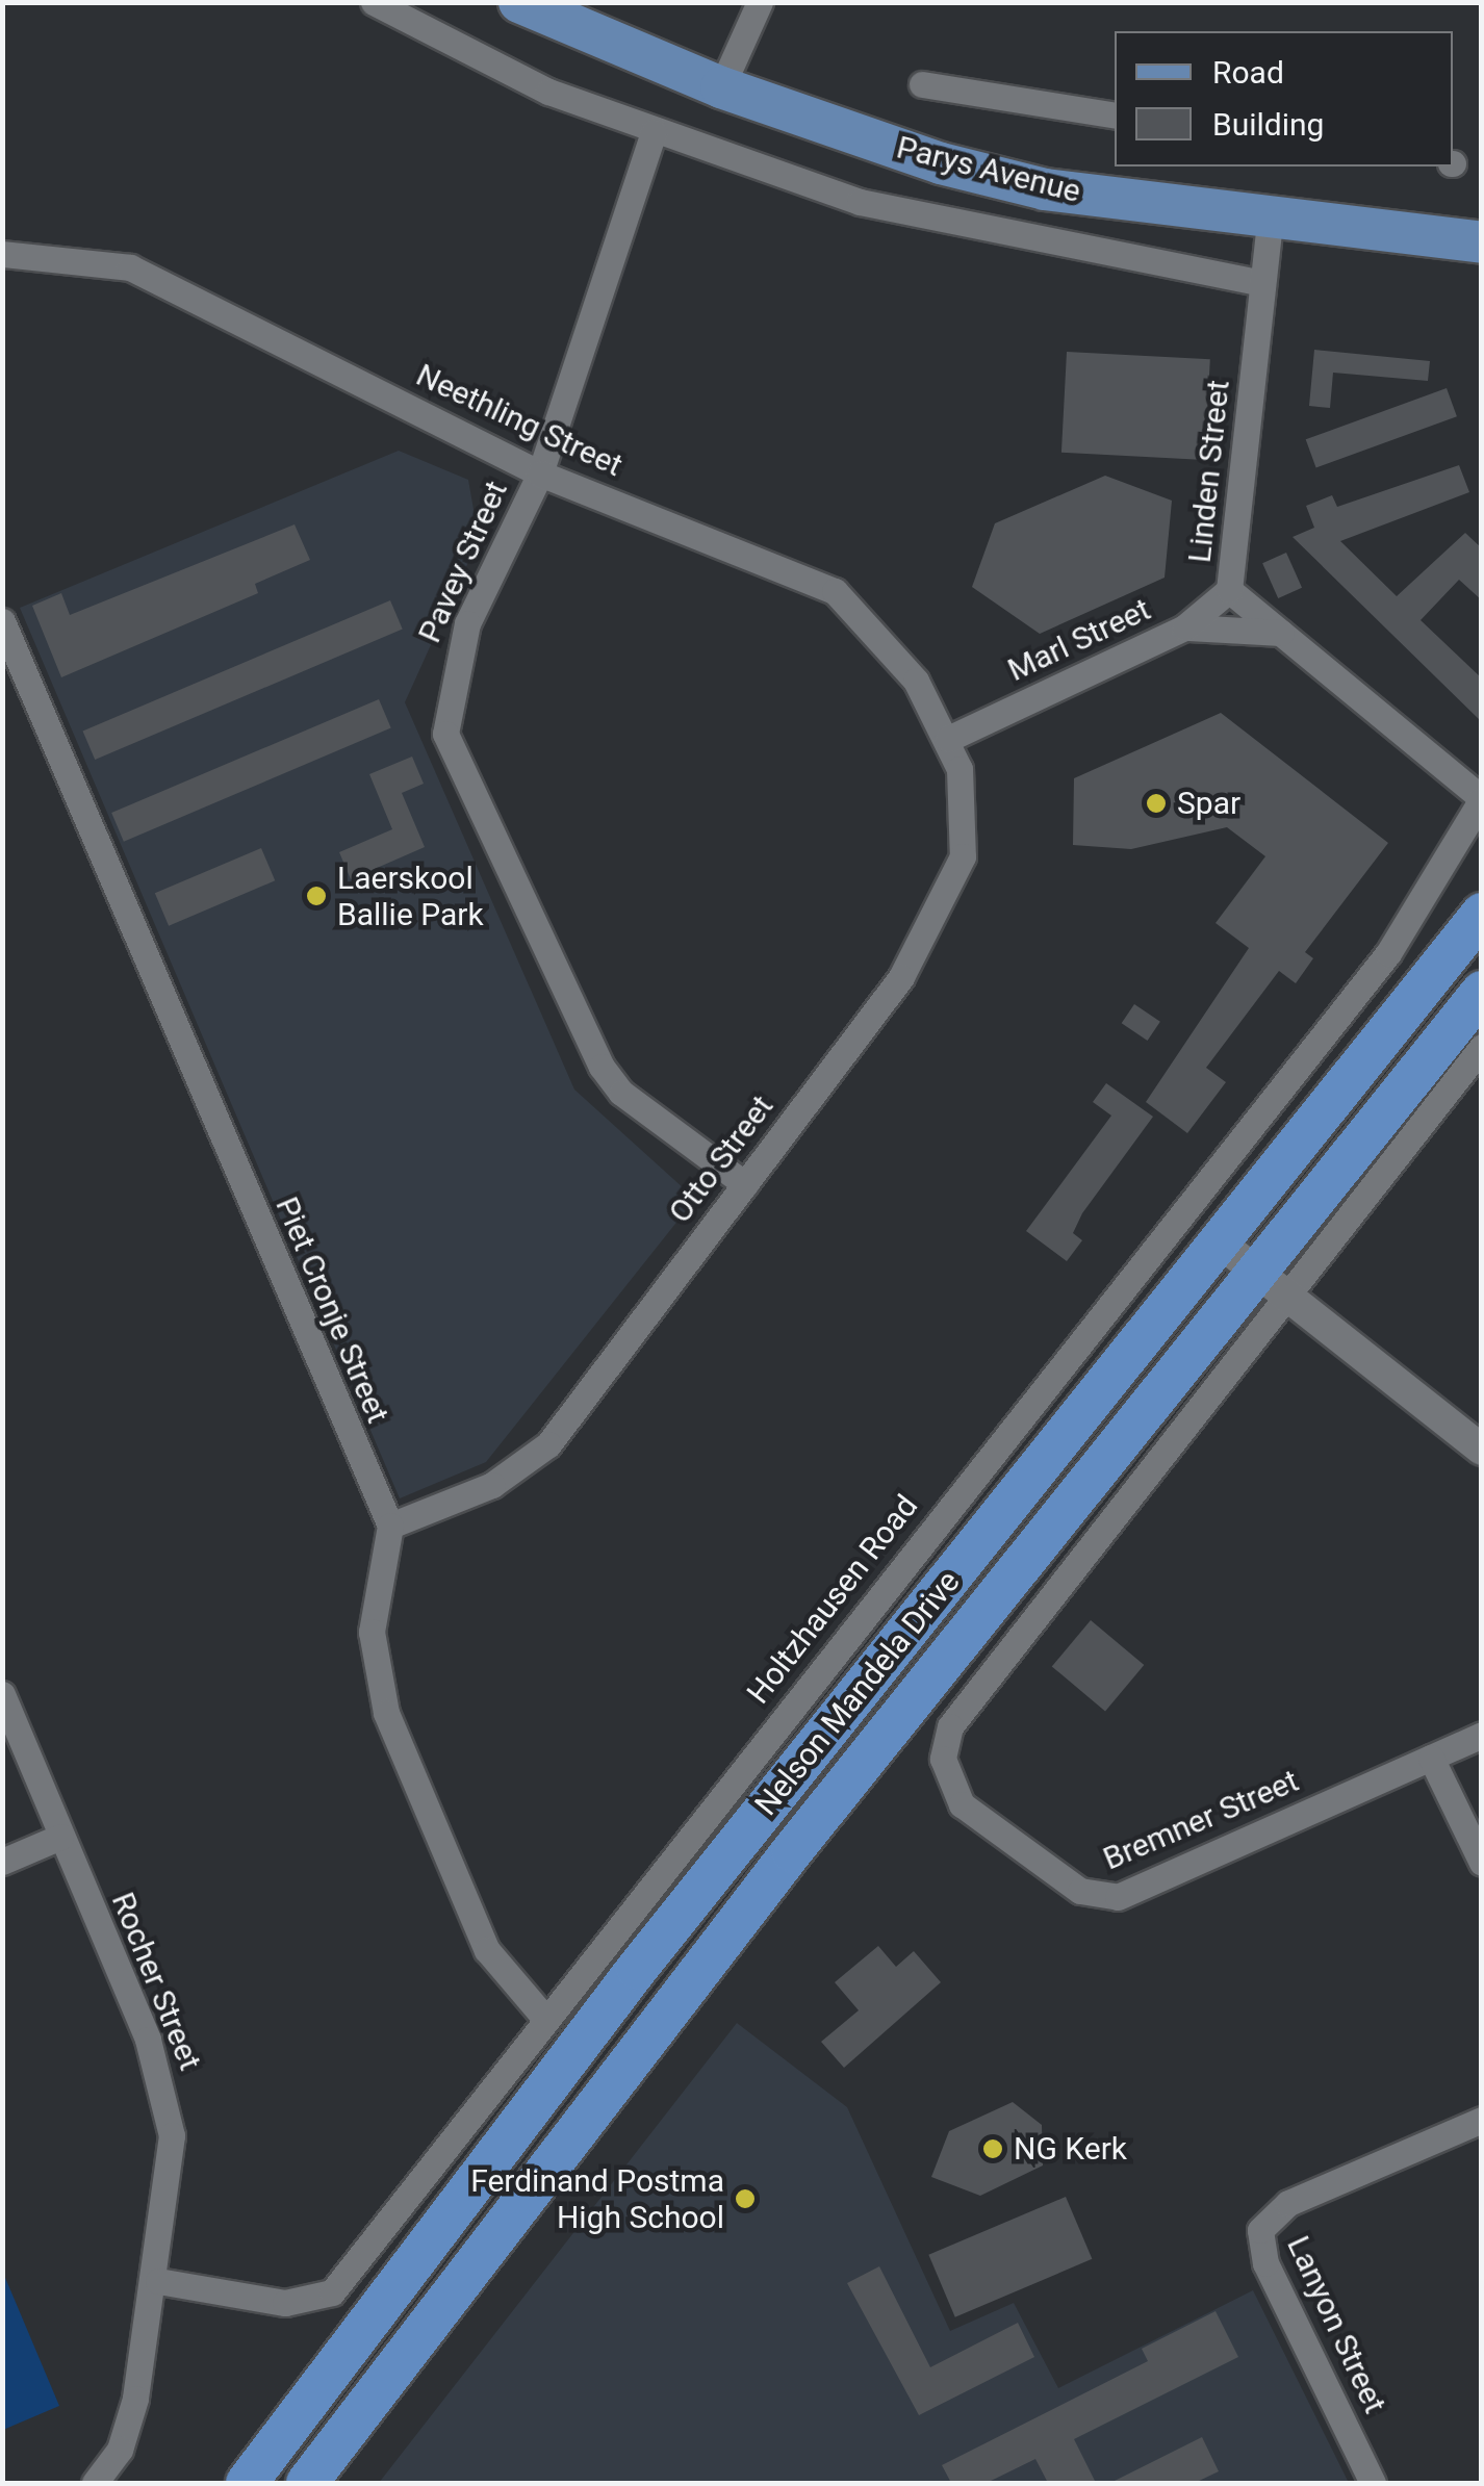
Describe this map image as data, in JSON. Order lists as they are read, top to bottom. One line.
{"streets":{"highway":["Nelson Mandela Drive"],"main road":["Parys Avenue"],"street":["Neethling Street","Linden Street","Pavey Street","Marl Street","Otto Street","Piet Cronje Street","Holtzhausen Road","Bremner Street","Rocher Street","Lanyon Street"]},"crossings":[["Parys Avenue","Linden Street"],["Parys Avenue","Pavey Street"],["Neethling Street","Pavey Street"],["Neethling Street","Marl Street"],["Neethling Street","Otto Street"],["Linden Street","Marl Street"],["Linden Street","Holtzhausen Road"],["Pavey Street","Otto Street"],["Marl Street","Otto Street"],["Otto Street","Piet Cronje Street"],["Holtzhausen Road","Rocher Street"]],"places":["Spar","Laerskool Ballie Park","NG Kerk","Ferdinand Postma High School"],"legend":["Road","Building"]}
